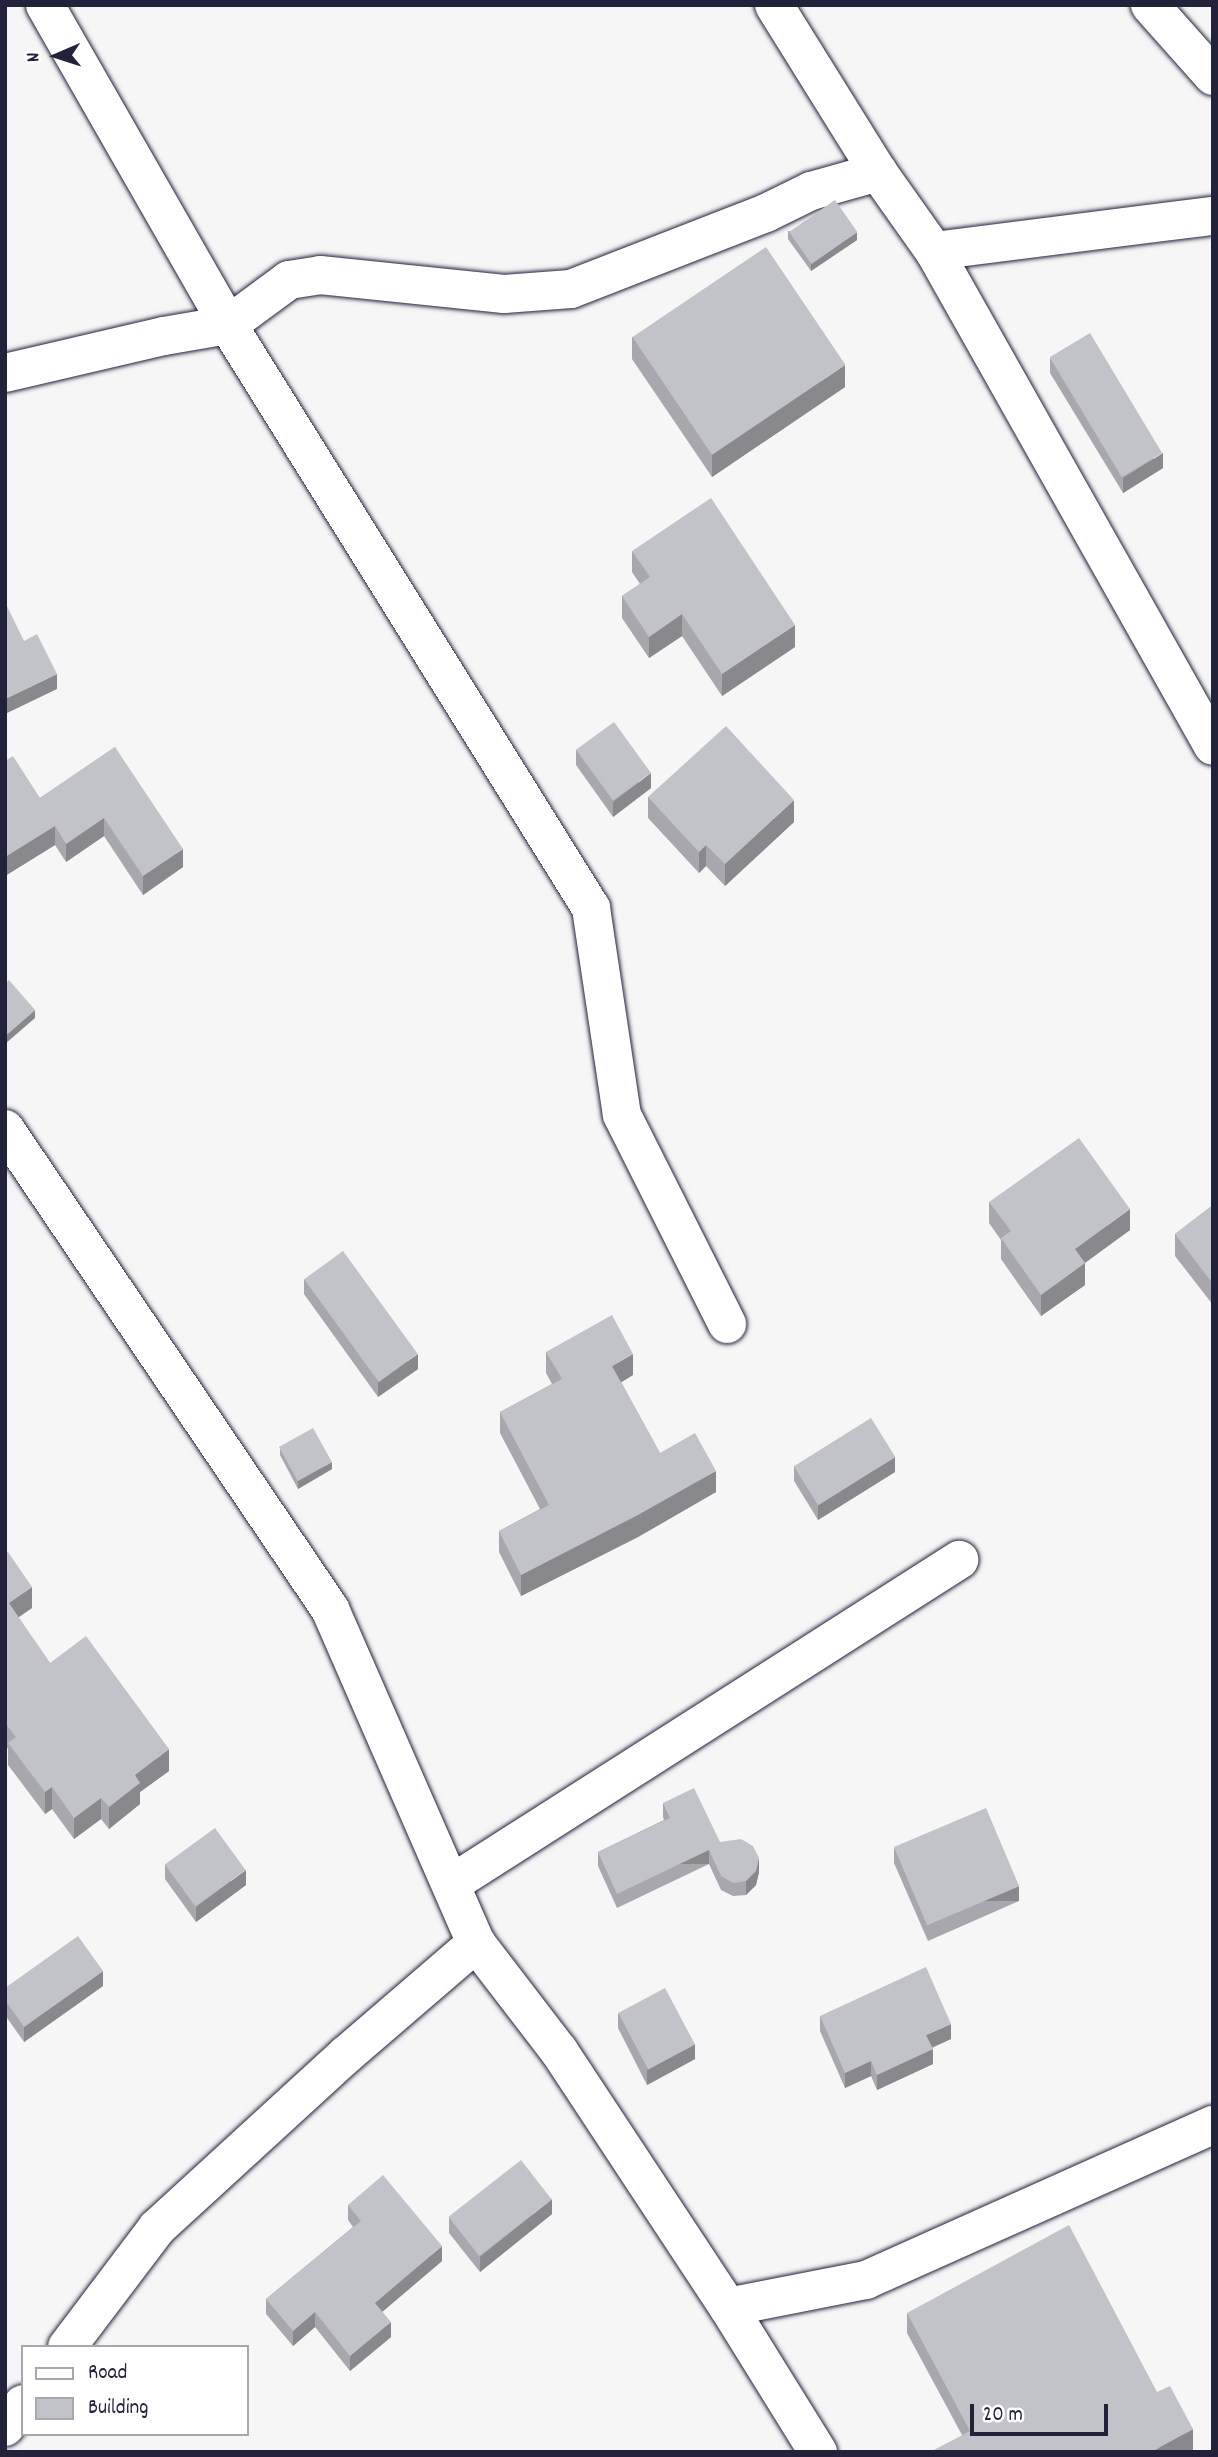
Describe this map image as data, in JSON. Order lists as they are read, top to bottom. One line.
{"legend":["Road","Building"],"scale_bar":"20 m","north":"left"}
